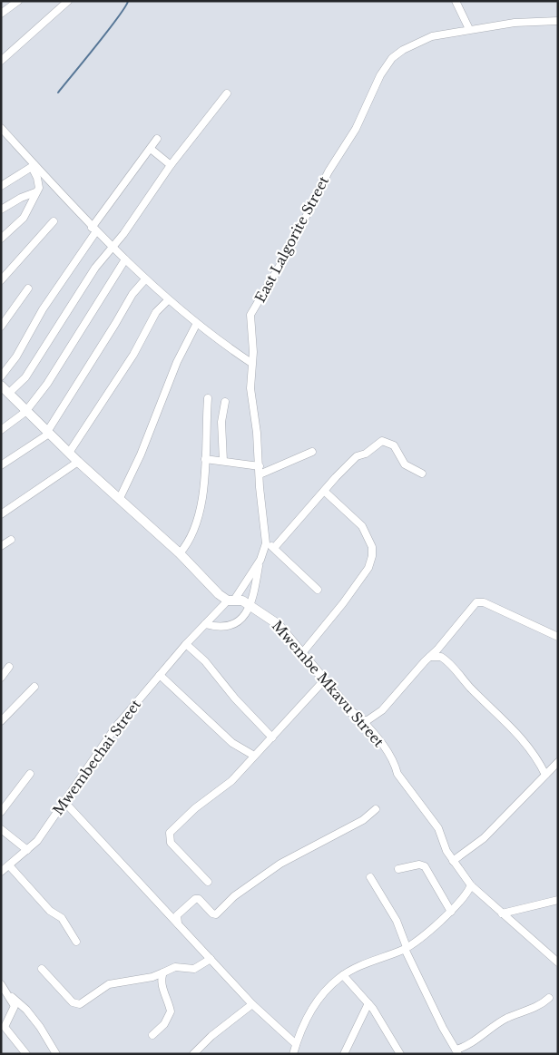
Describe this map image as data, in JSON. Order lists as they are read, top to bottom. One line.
{"streets":{"street":["East Lalgorite Street","Mwembe Mkavu Street","Mwembechai Street"]},"crossings":[["East Lalgorite Street","Mwembe Mkavu Street"],["East Lalgorite Street","Mwembechai Street"],["Mwembe Mkavu Street","Mwembechai Street"]]}
